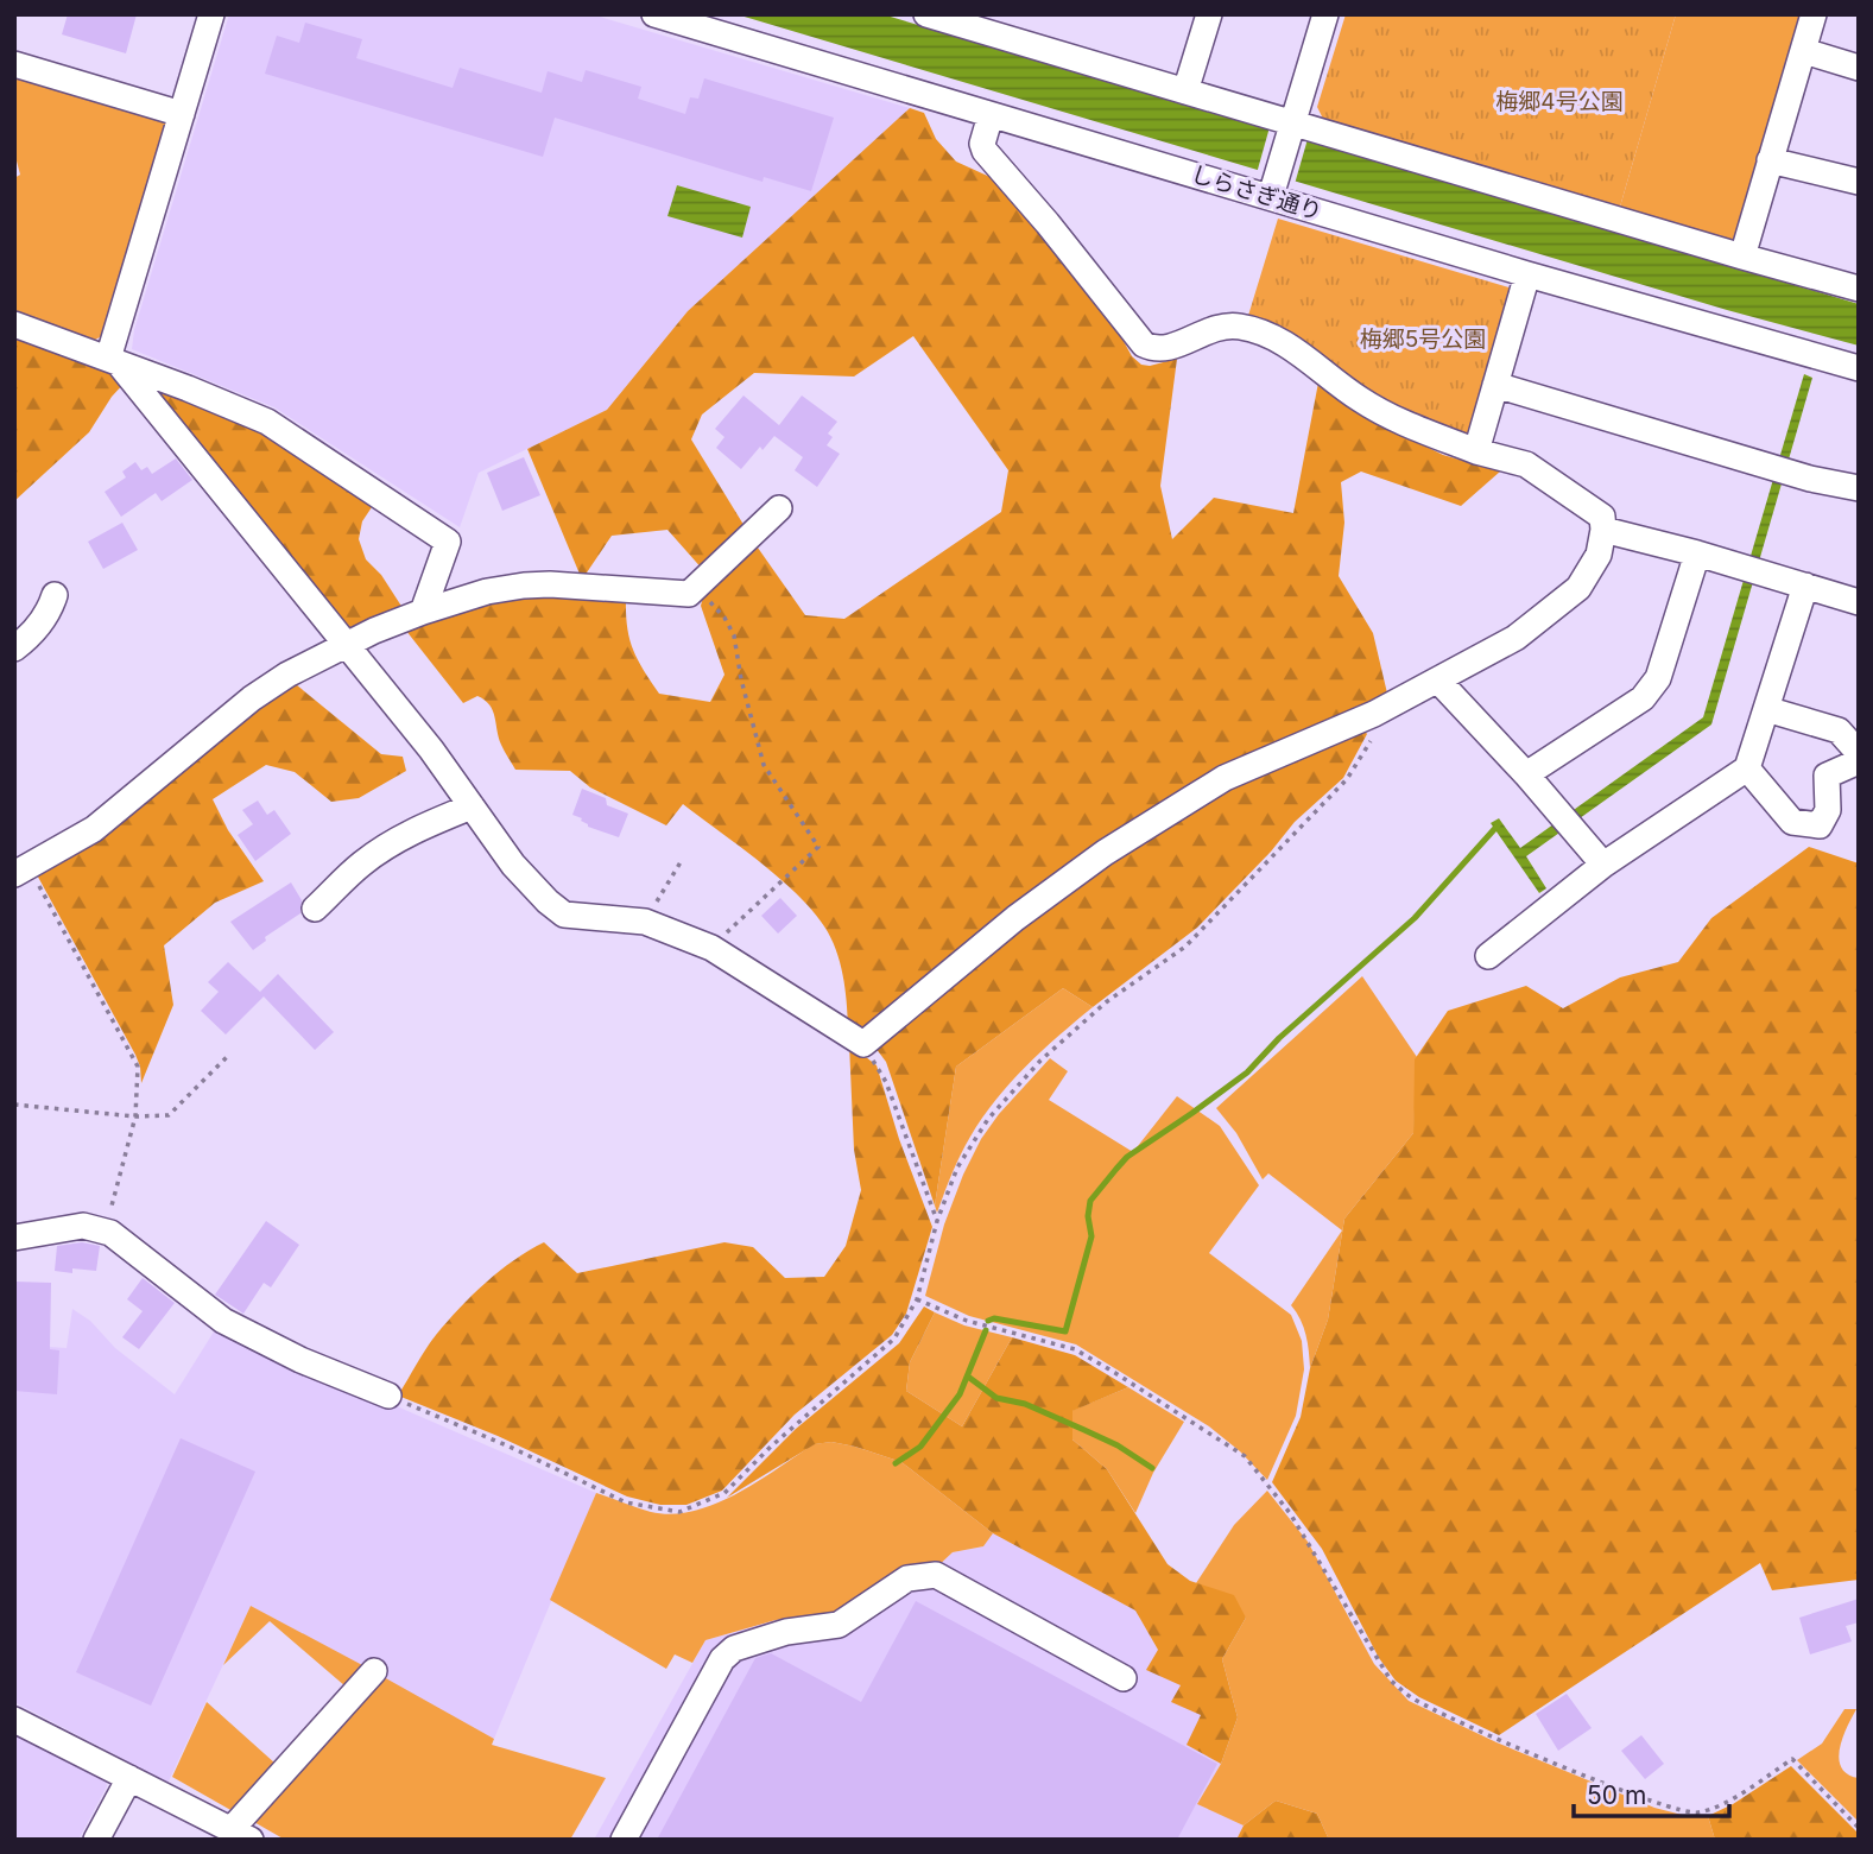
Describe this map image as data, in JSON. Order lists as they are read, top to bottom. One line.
{"streets":{"street":["しらさぎ通り"]},"parks":["梅郷4号公園","梅郷5号公園"],"scale_bar":"50 m"}
